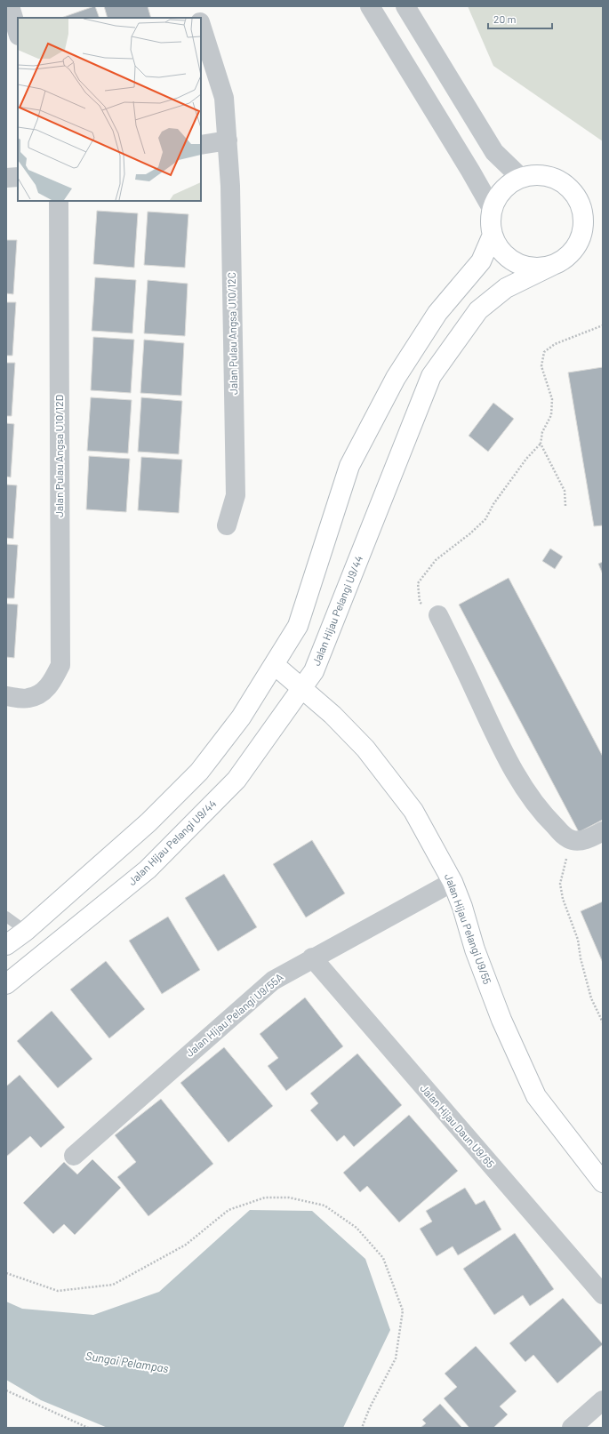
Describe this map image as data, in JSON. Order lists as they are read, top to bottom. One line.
{"streets":{"street":["Jalan Pulau Angsa U10/12C","Jalan Pulau Angsa U10/12D","Jalan Hijau Pelangi U9/44","Jalan Hijau Pelangi U9/55","Jalan Hijau Pelangi U9/55A","Jalan Hijau Daun U9/65"]},"crossings":[["Jalan Hijau Pelangi U9/44","Jalan Hijau Pelangi U9/55"],["Jalan Hijau Pelangi U9/55","Jalan Hijau Pelangi U9/55A"],["Jalan Hijau Pelangi U9/55A","Jalan Hijau Daun U9/65"]],"water":["Sungai Pelampas"],"scale_bar":"20 m"}
